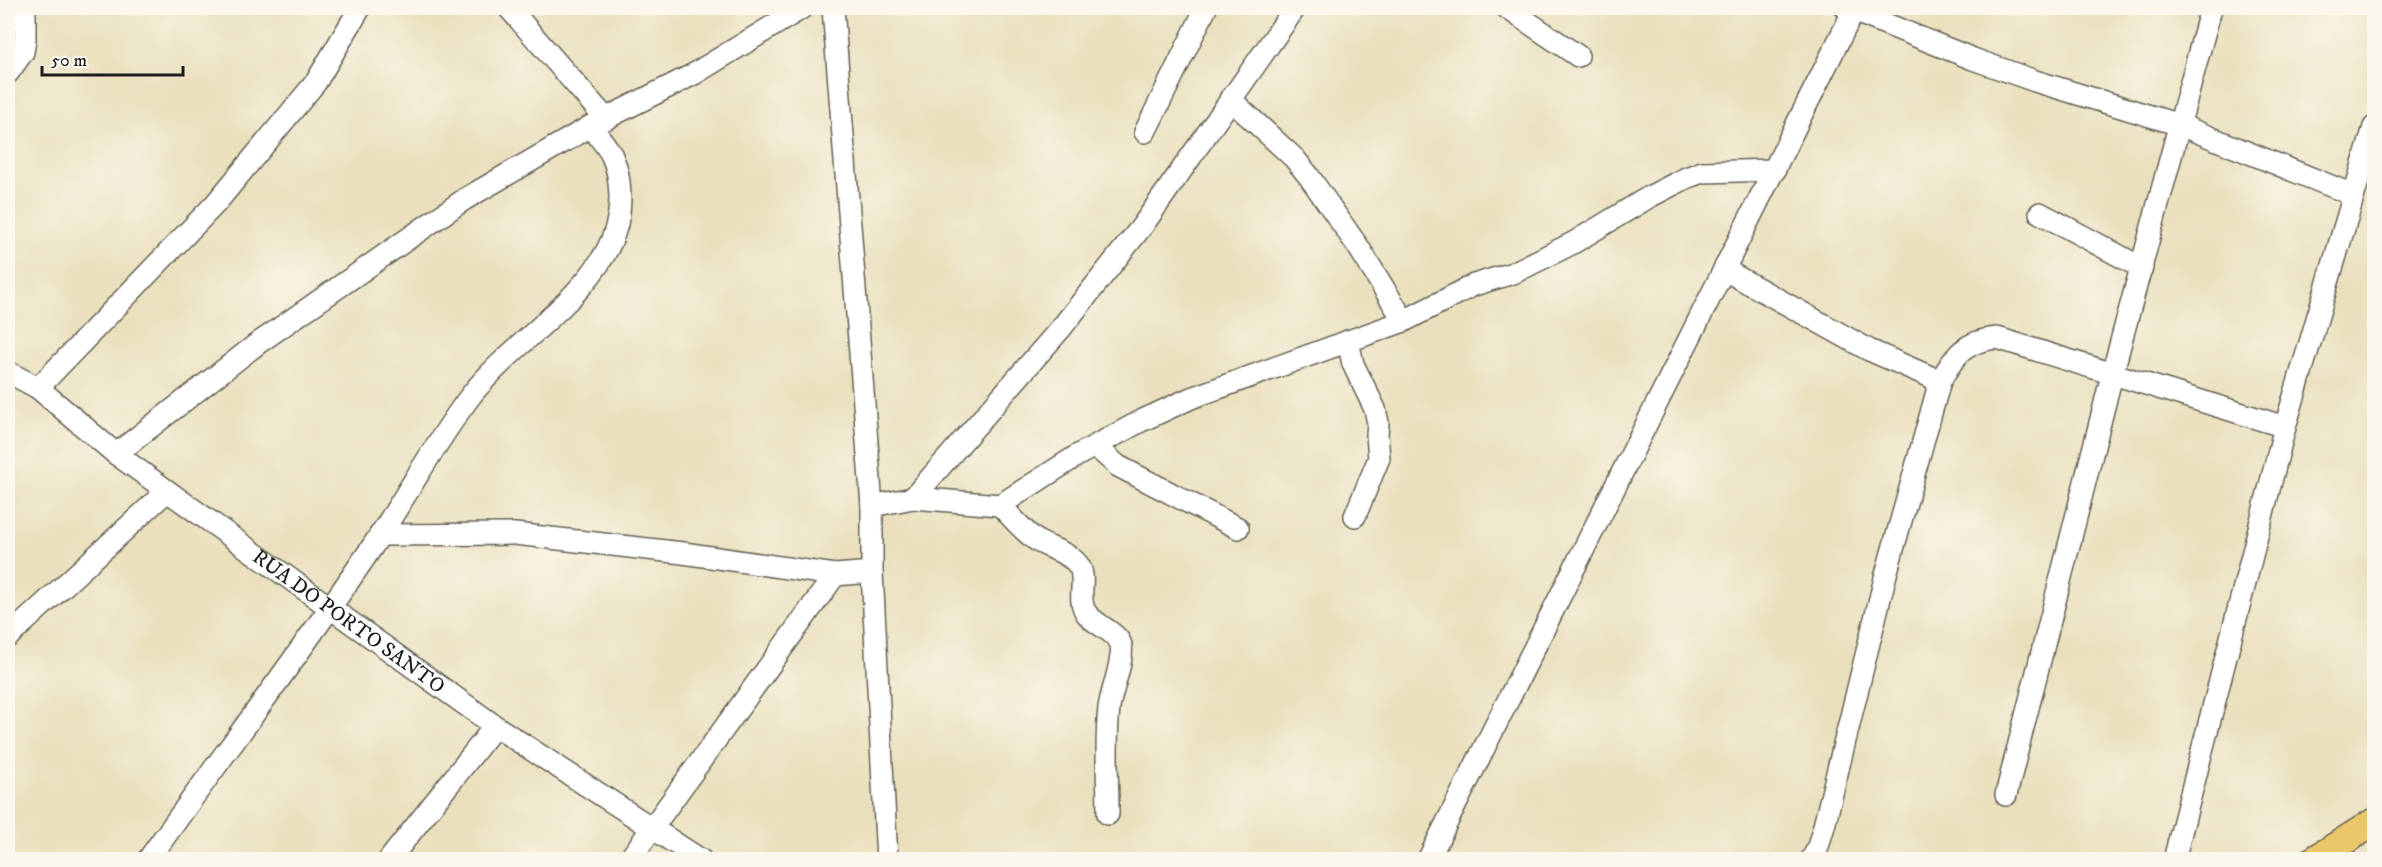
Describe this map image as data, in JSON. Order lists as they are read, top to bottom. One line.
{"streets":{"street":["RUA DO PORTO SANTO"]},"scale_bar":"50 m"}
